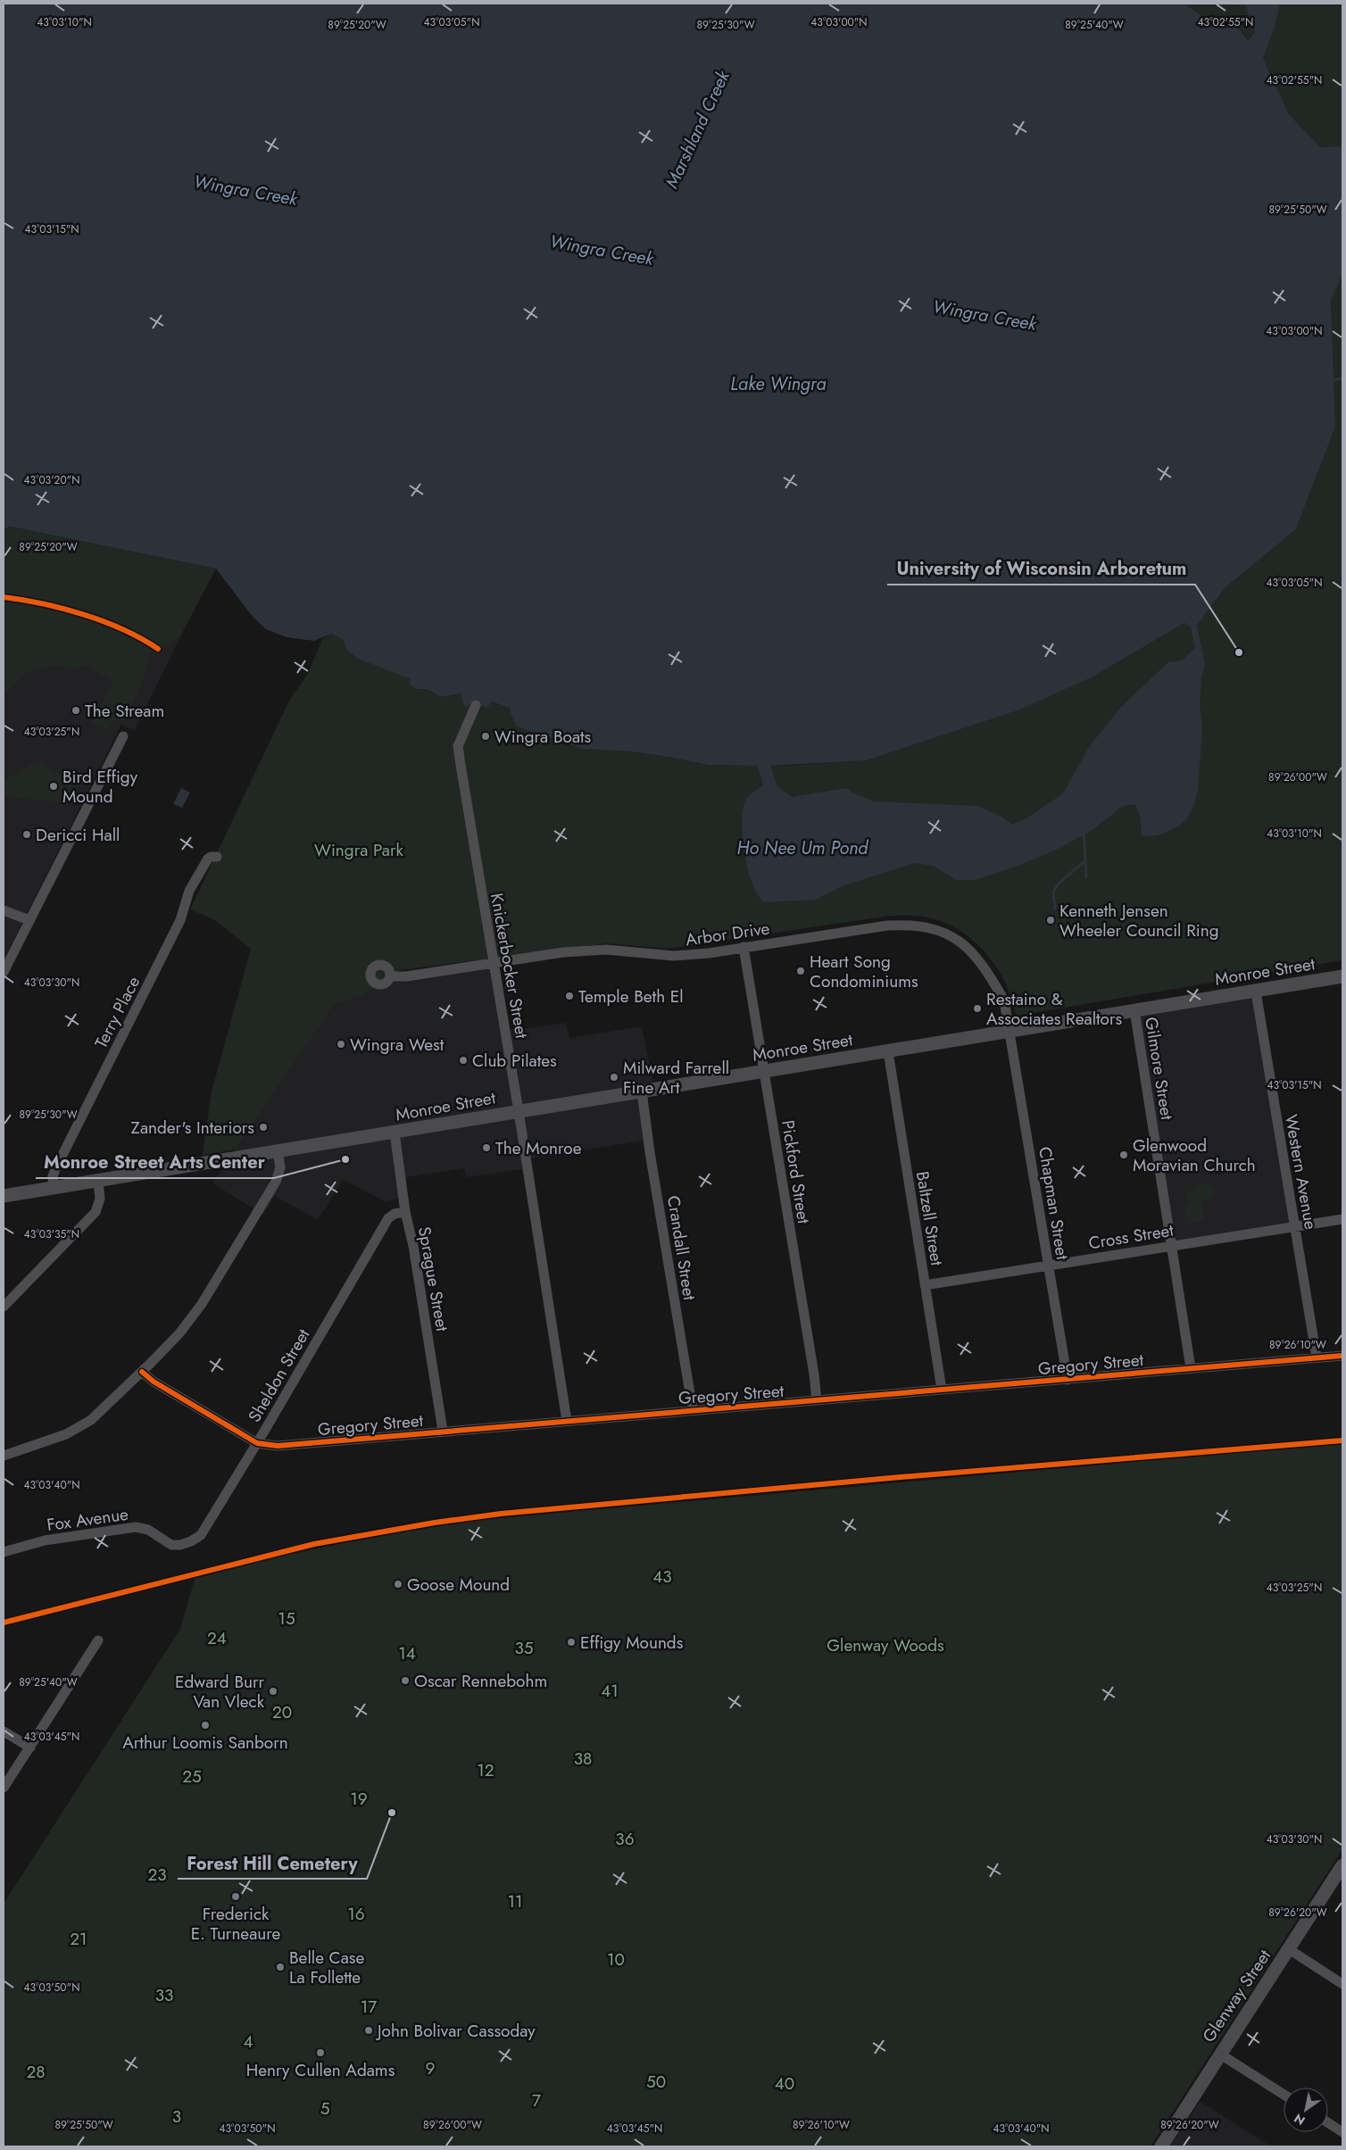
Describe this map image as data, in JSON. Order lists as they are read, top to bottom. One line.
{"streets":{"main road":["Monroe Street","Glenway Street"],"street":["Arbor Drive","Knickerbocker Street","Terry Place","Gilmore Street","Pickford Street","Western Avenue","Chapman Street","Baltzell Street","Cross Street","Crandall Street","Sprague Street","Gregory Street","Sheldon Street","Fox Avenue"]},"crossings":[["Arbor Drive","Knickerbocker Street"],["Arbor Drive","Monroe Street"],["Arbor Drive","Pickford Street"],["Arbor Drive","Chapman Street"],["Knickerbocker Street","Monroe Street"],["Knickerbocker Street","Gregory Street"],["Monroe Street","Terry Place"],["Monroe Street","Gilmore Street"],["Monroe Street","Pickford Street"],["Monroe Street","Western Avenue"],["Monroe Street","Chapman Street"],["Monroe Street","Baltzell Street"],["Monroe Street","Crandall Street"],["Monroe Street","Sprague Street"],["Gilmore Street","Cross Street"],["Gilmore Street","Gregory Street"],["Pickford Street","Gregory Street"],["Western Avenue","Cross Street"],["Western Avenue","Gregory Street"],["Chapman Street","Cross Street"],["Chapman Street","Gregory Street"],["Baltzell Street","Cross Street"],["Baltzell Street","Gregory Street"],["Crandall Street","Gregory Street"],["Sprague Street","Gregory Street"],["Sprague Street","Sheldon Street"],["Gregory Street","Sheldon Street"],["Sheldon Street","Fox Avenue"]],"water":["Marshland Creek","Wingra Creek","Lake Wingra","Ho Nee Um Pond"],"parks":["Wingra Park","43","15","24","Glenway Woods","35","14","41","20","38","12","25","19","36","23","11","16","21","10","33","17","4","9","28","50","40","7","5","3"],"places":["University of Wisconsin Arboretum","The Stream","Wingra Boats","Bird Effigy Mound","Dericci Hall","Kenneth Jensen Wheeler Council Ring","Heart Song Condominiums","Temple Beth El","Restaino & Associates Realtors","Wingra West","Club Pilates","Milward Farrell Fine Art","Zander's Interiors","The Monroe","Glenwood Moravian Church","Monroe Street Arts Center","Goose Mound","Effigy Mounds","Oscar Rennebohm","Edward Burr Van Vleck","Arthur Loomis Sanborn","Forest Hill Cemetery","Frederick E. Turneaure","Belle Case La Follette","John Bolivar Cassoday","Henry Cullen Adams"],"north":"bottom left","coordinates":["43°03'10\"N","43°03'05\"N","43°02'55\"N","43°03'00\"N","89°25'20\"W","89°25'30\"W","89°25'40\"W","89°25'50\"W","43°03'15\"N","43°03'20\"N","43°03'25\"N","89°26'00\"W","43°03'30\"N","43°03'35\"N","89°26'10\"W","43°03'40\"N","43°03'45\"N","89°26'20\"W","43°03'50\"N"]}
